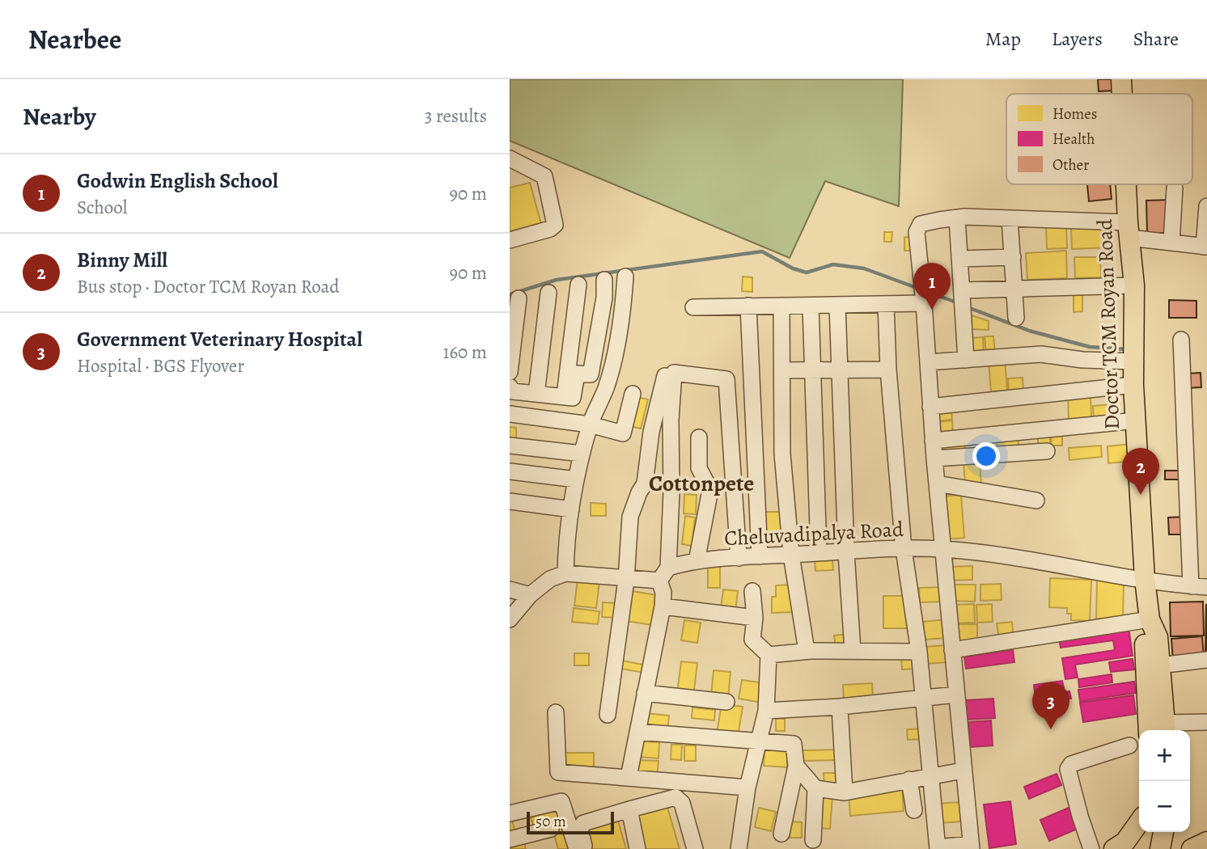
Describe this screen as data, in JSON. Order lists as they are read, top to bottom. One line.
{"streets":{"main road":["Doctor TCM Royan Road"],"street":["Cheluvadipalya Road"]},"crossings":[["Doctor TCM Royan Road","Cheluvadipalya Road"]],"districts":["Cottonpete"],"legend":["Homes","Health","Other"],"scale_bar":"50 m","page":{"header":"Nearbee","nav":["Map","Layers","Share"],"heading":["Nearby","3 results"],"list":[{"mark":"1","name":"Godwin English School","note":"School","value":"90 m"},{"mark":"2","name":"Binny Mill","note":"Bus stop · Doctor TCM Royan Road","value":"90 m"},{"mark":"3","name":"Government Veterinary Hospital","note":"Hospital · BGS Flyover","value":"160 m"}],"pins":["1","2","3"],"map_buttons":["+","−"],"scale":"50 m"}}
